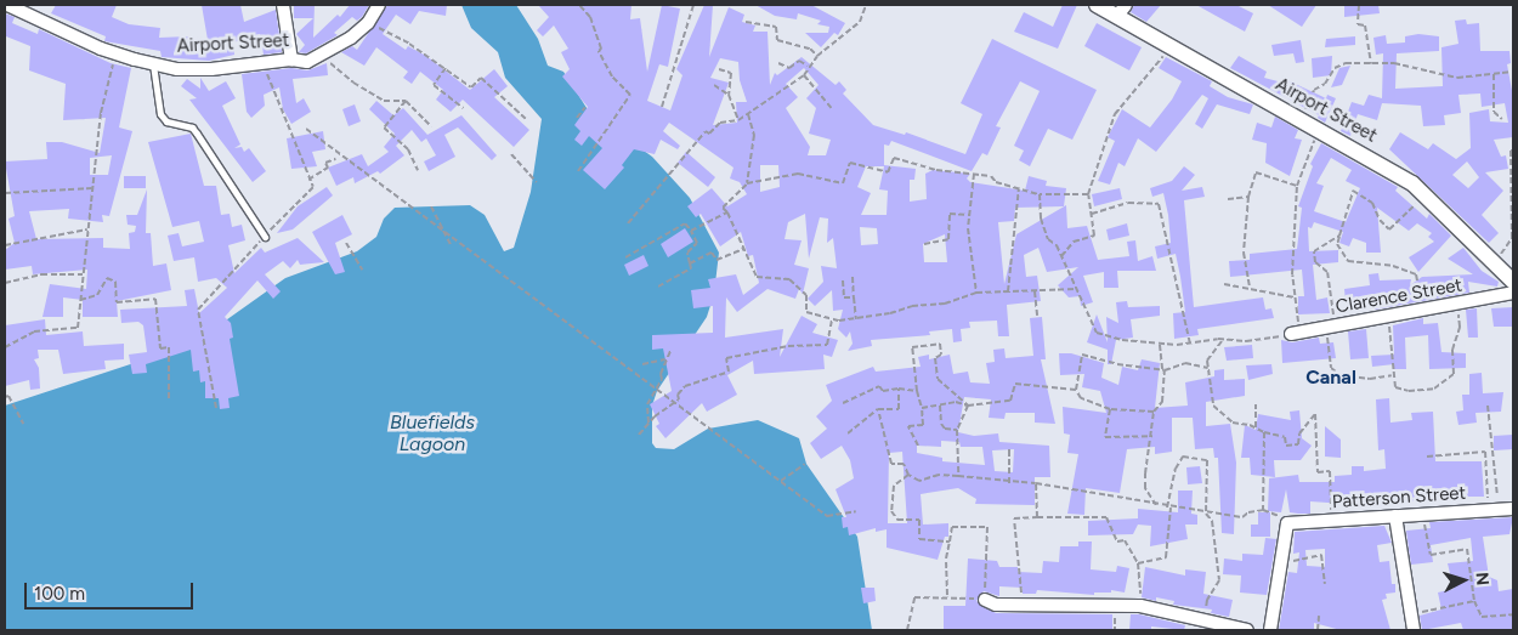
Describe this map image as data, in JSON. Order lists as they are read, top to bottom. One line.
{"streets":{"street":["Airport Street","Clarence Street","Patterson Street"]},"districts":["Canal"],"water":["Bluefields Lagoon"],"scale_bar":"100 m","north":"right"}
